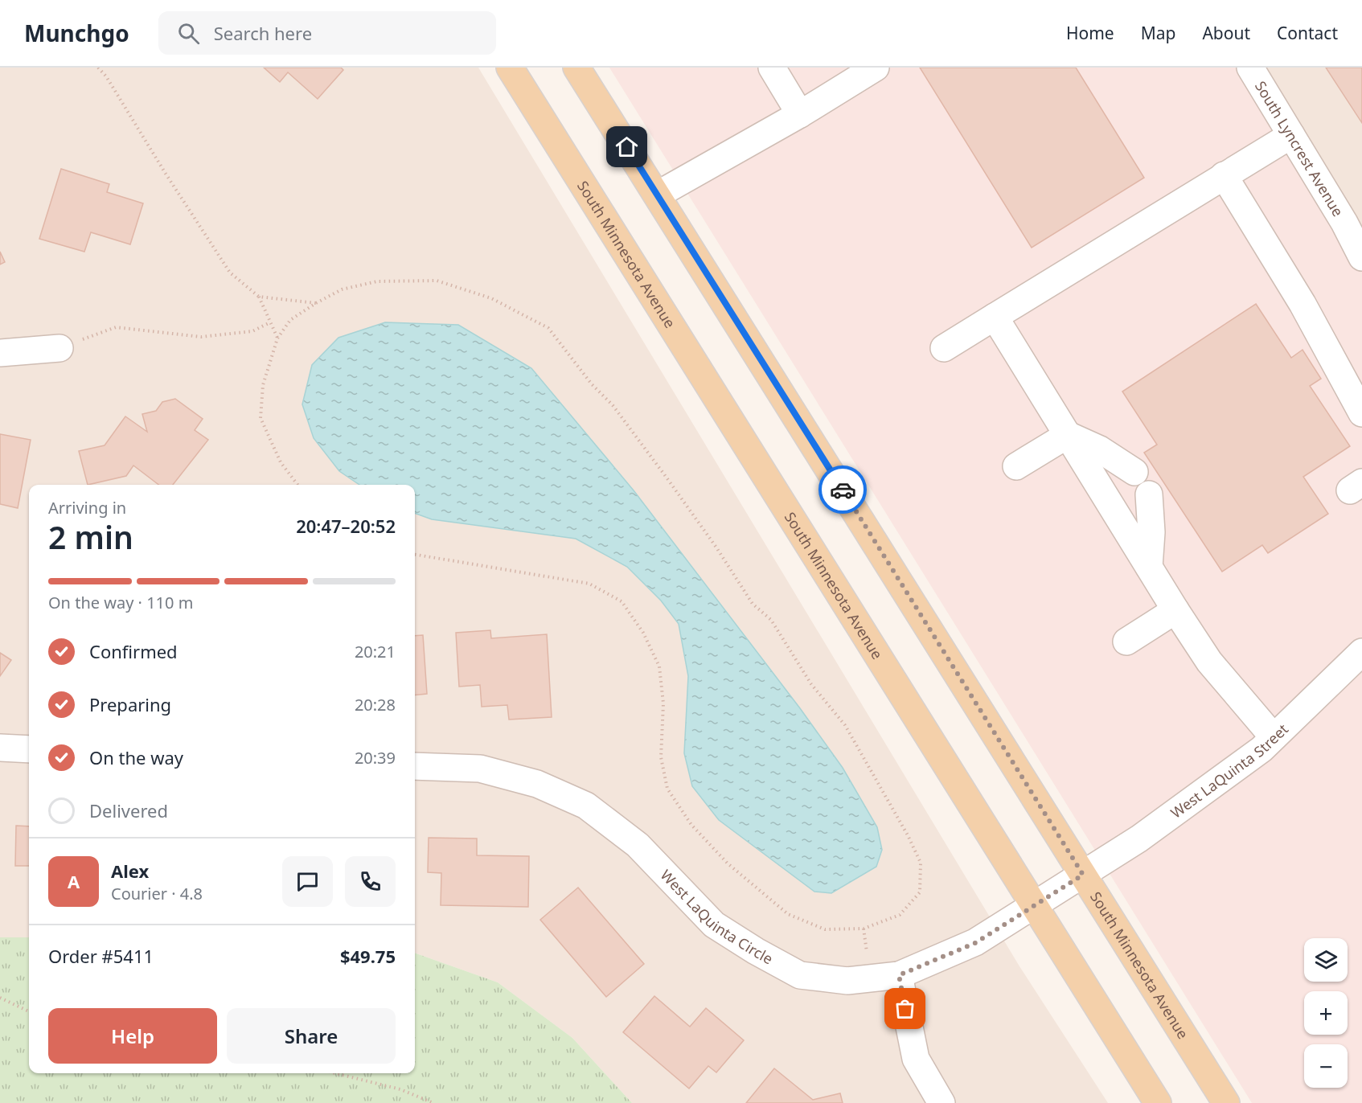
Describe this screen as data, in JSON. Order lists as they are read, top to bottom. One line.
{"streets":{"main road":["South Minnesota Avenue"],"street":["South Lyncrest Avenue","West LaQuinta Street","West LaQuinta Circle"]},"crossings":[["South Minnesota Avenue","West LaQuinta Street"],["South Minnesota Avenue","West LaQuinta Circle"],["West LaQuinta Street","West LaQuinta Circle"]],"page":{"header":"Munchgo","search":"Search here","nav":["Home","Map","About","Contact"],"heading":["2 min","Arriving in","20:47–20:52"],"panel":["Alex","Courier · 4.8","Order #5411","$49.75"],"bar":"On the way · 110 m","list":[["Confirmed","20:21"],["Preparing","20:28"],["On the way","20:39"],"Delivered"],"round":"A","map_buttons":["+","−"],"buttons":["Help","Share"]}}
